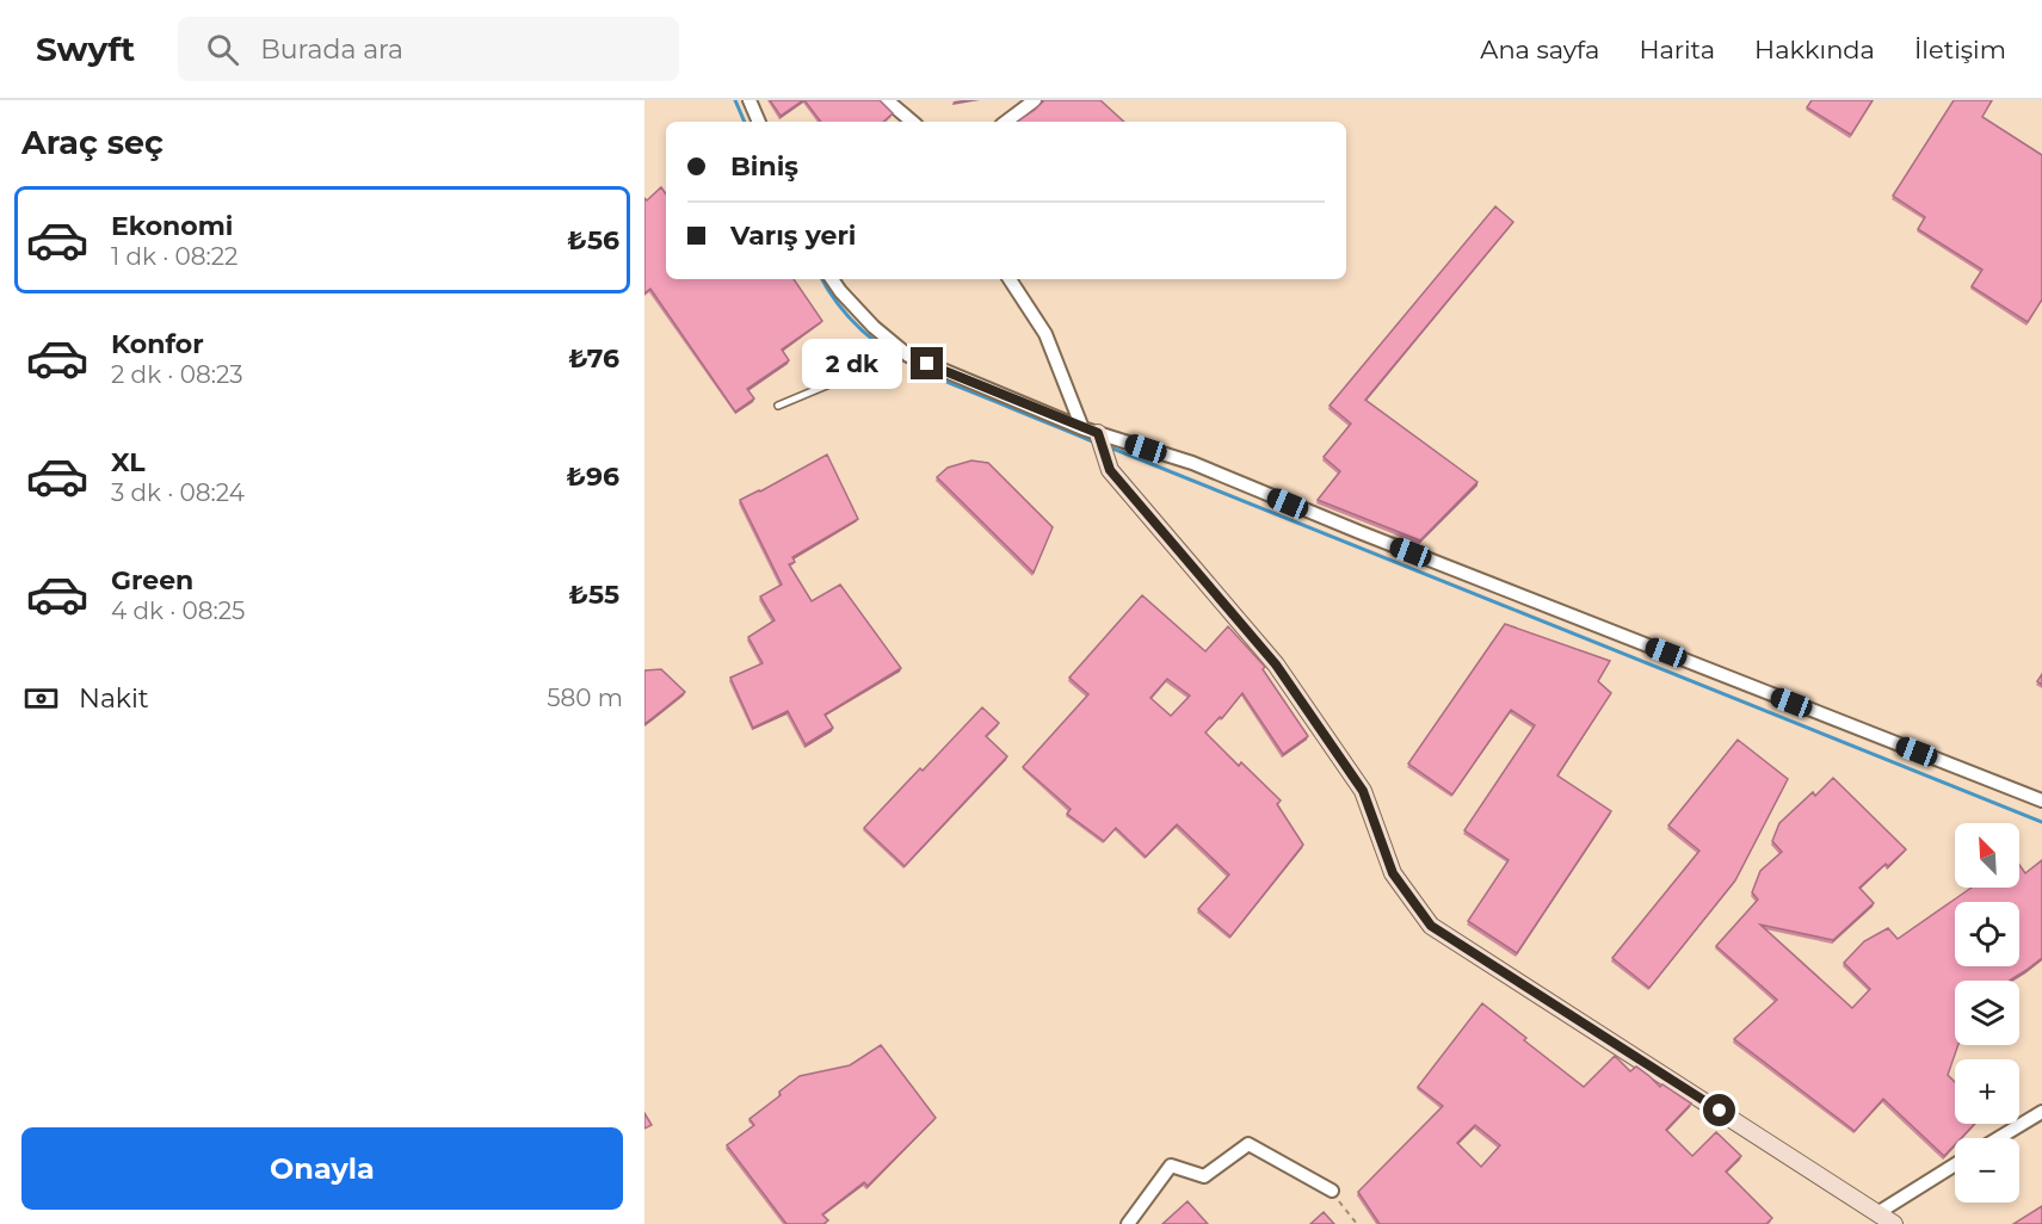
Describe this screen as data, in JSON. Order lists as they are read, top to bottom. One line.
{"north":"top left","page":{"header":"Swyft","search":"Burada ara","nav":["Ana sayfa","Harita","Hakkında","İletişim"],"heading":"Araç seç","banner":["Biniş","Varış yeri"],"list":[{"name":"Ekonomi","note":"1 dk · 08:22","value":"₺56"},{"name":"Konfor","note":"2 dk · 08:23","value":"₺76"},{"name":"XL","note":"3 dk · 08:24","value":"₺96"},{"name":"Green","note":"4 dk · 08:25","value":"₺55"}],"bubble":"2 dk","pay":["Nakit","580 m"],"map_buttons":["+","−"],"buttons":"Onayla"}}
